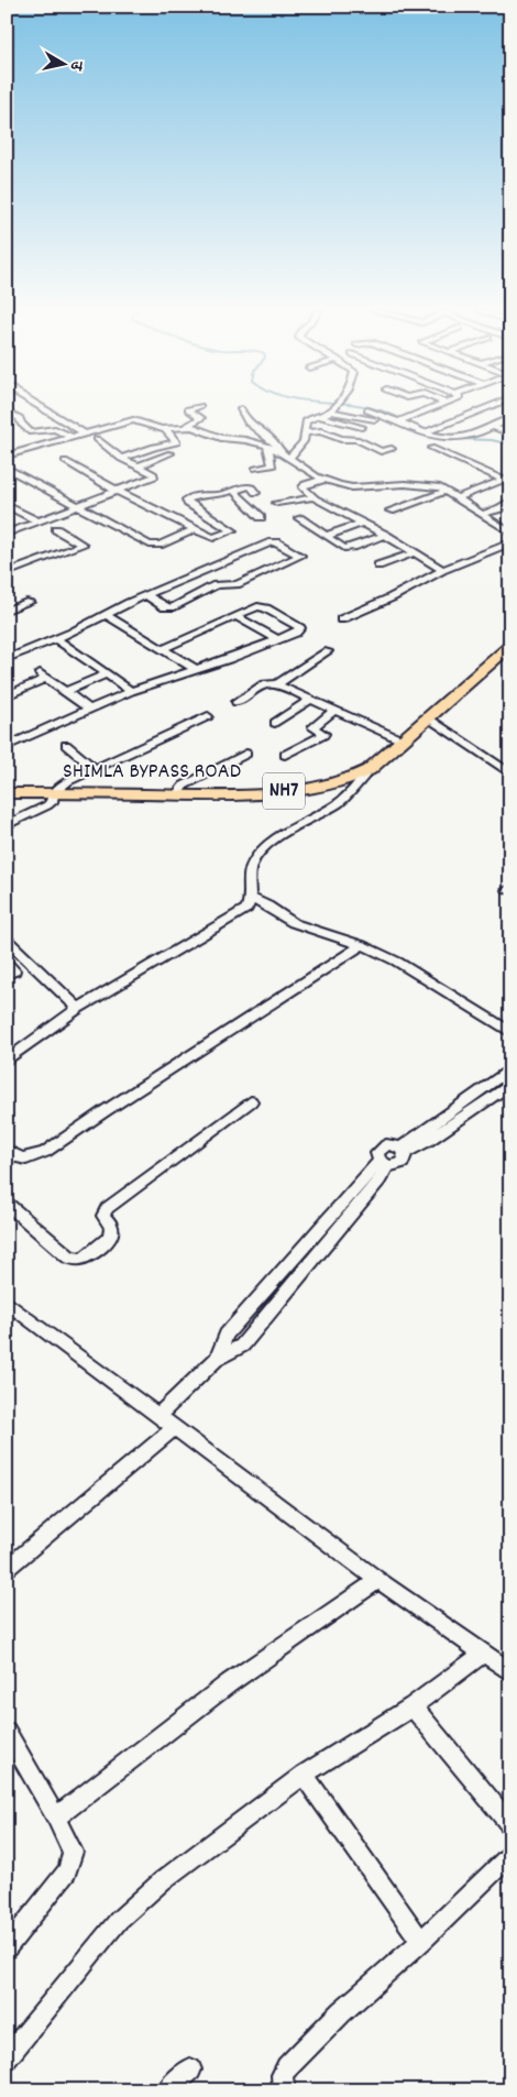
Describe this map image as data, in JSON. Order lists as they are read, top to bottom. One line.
{"streets":{"highway":["SHIMLA BYPASS ROAD","NH7"]},"north":"right"}
